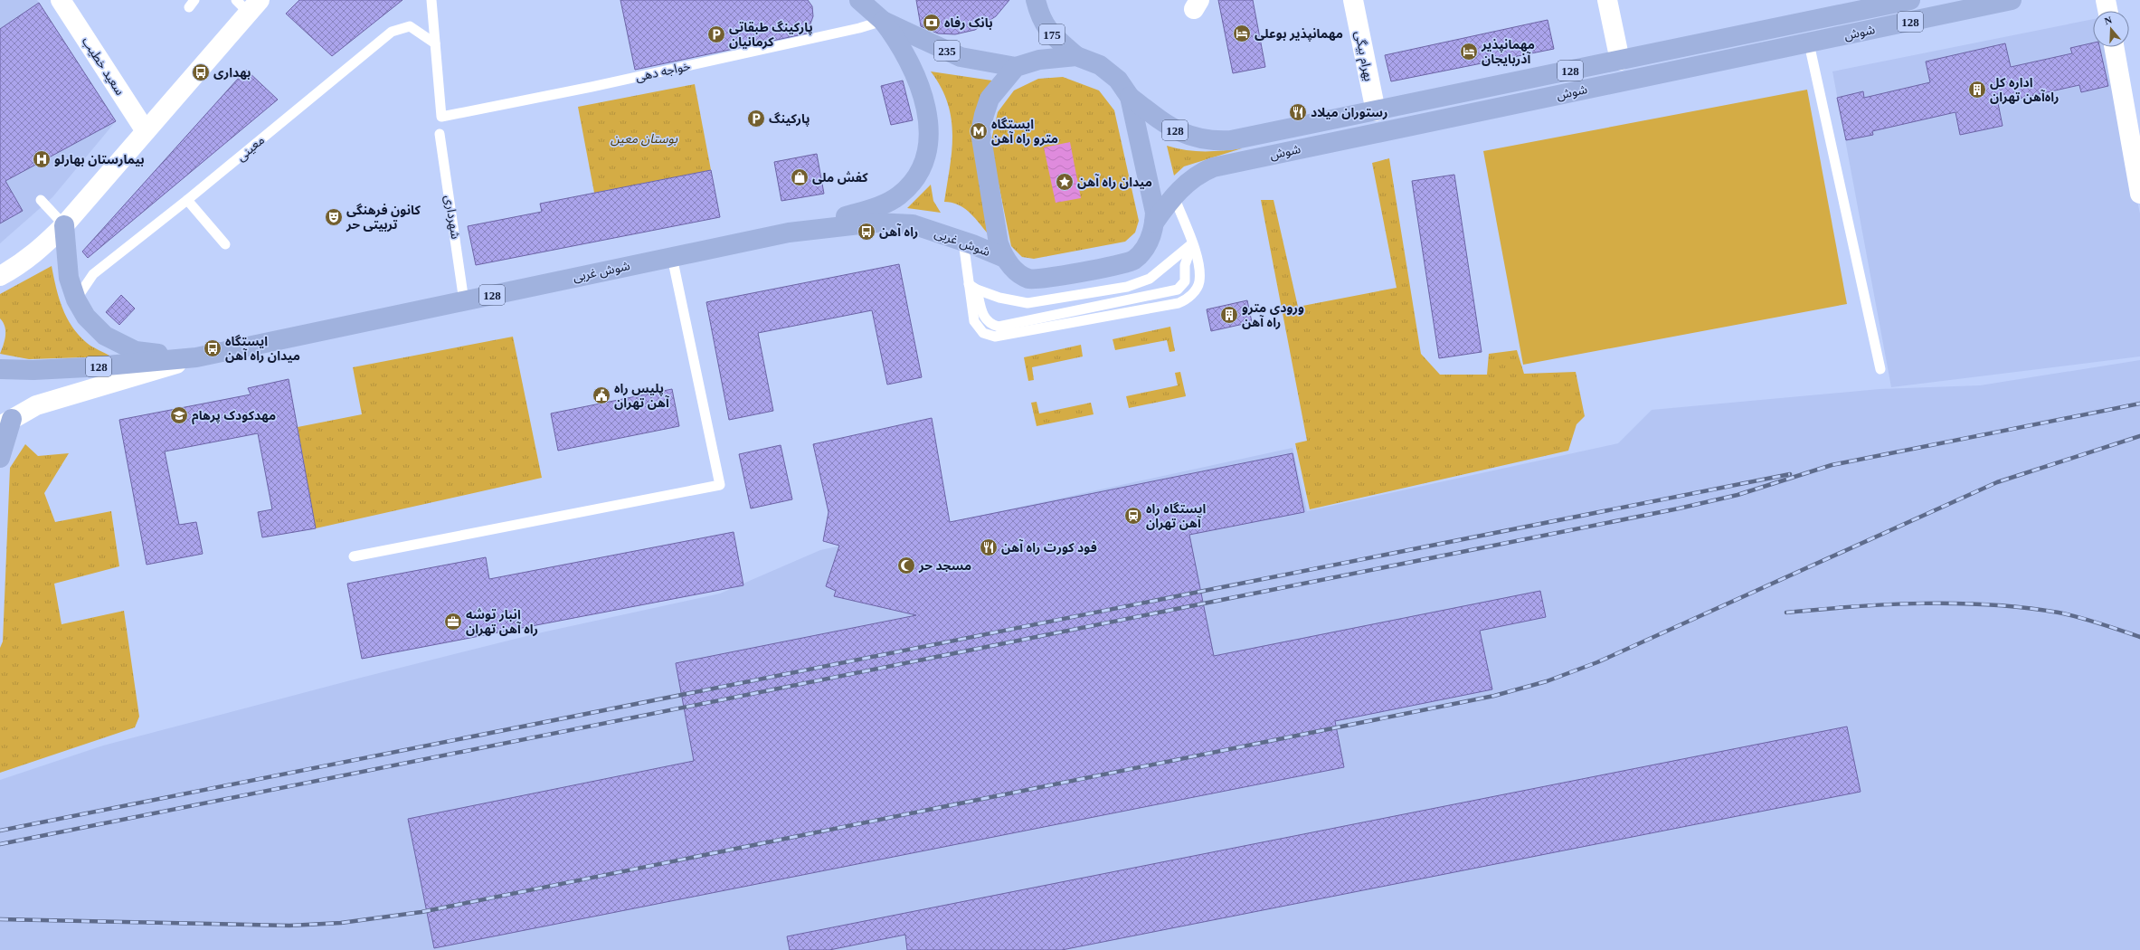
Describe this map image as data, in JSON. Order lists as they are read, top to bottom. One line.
{"streets":{"main road":["128","شوش","175","235","شوش غربی"],"street":["بهرام بیگی","سعید خطیب"],"lane":["خواجه دهی","معینی","شهرداری"]},"crossings":[["128","شوش غربی"],["شوش","بهرام بیگی"],["235","خواجه دهی"],["خواجه دهی","معینی"],["شهرداری","شوش غربی"]],"parks":["بوستان معین"],"places":{"bank":["بانک رفاه"],"hotel":["مهمانپذیر بوعلی","مهمانپذیر آذربایجان"],"parking":["پارکینگ طبقاتی کرمانیان","پارکینگ"],"bus stop":["بهداری","راه آهن","ایستگاه میدان راه آهن"],"building":["اداره کل راه‌آهن تهران","ورودی مترو راه آهن"],"restaurant":["رستوران میلاد","فود کورت راه آهن"],"metro station":["ایستگاه مترو راه آهن"],"hospital":["بیمارستان بهارلو"],"shop":["کفش ملی"],"place":["میدان راه آهن"],"theatre":["کانون فرهنگی تربیتی حر"],"public building":["پلیس راه آهن تهران"],"school or university":["مهدکودک پرهام"],"station":["ایستگاه راه آهن تهران"],"mosque":["مسجد حر"],"office":["انبار توشه راه آهن تهران"]},"north":"top"}
